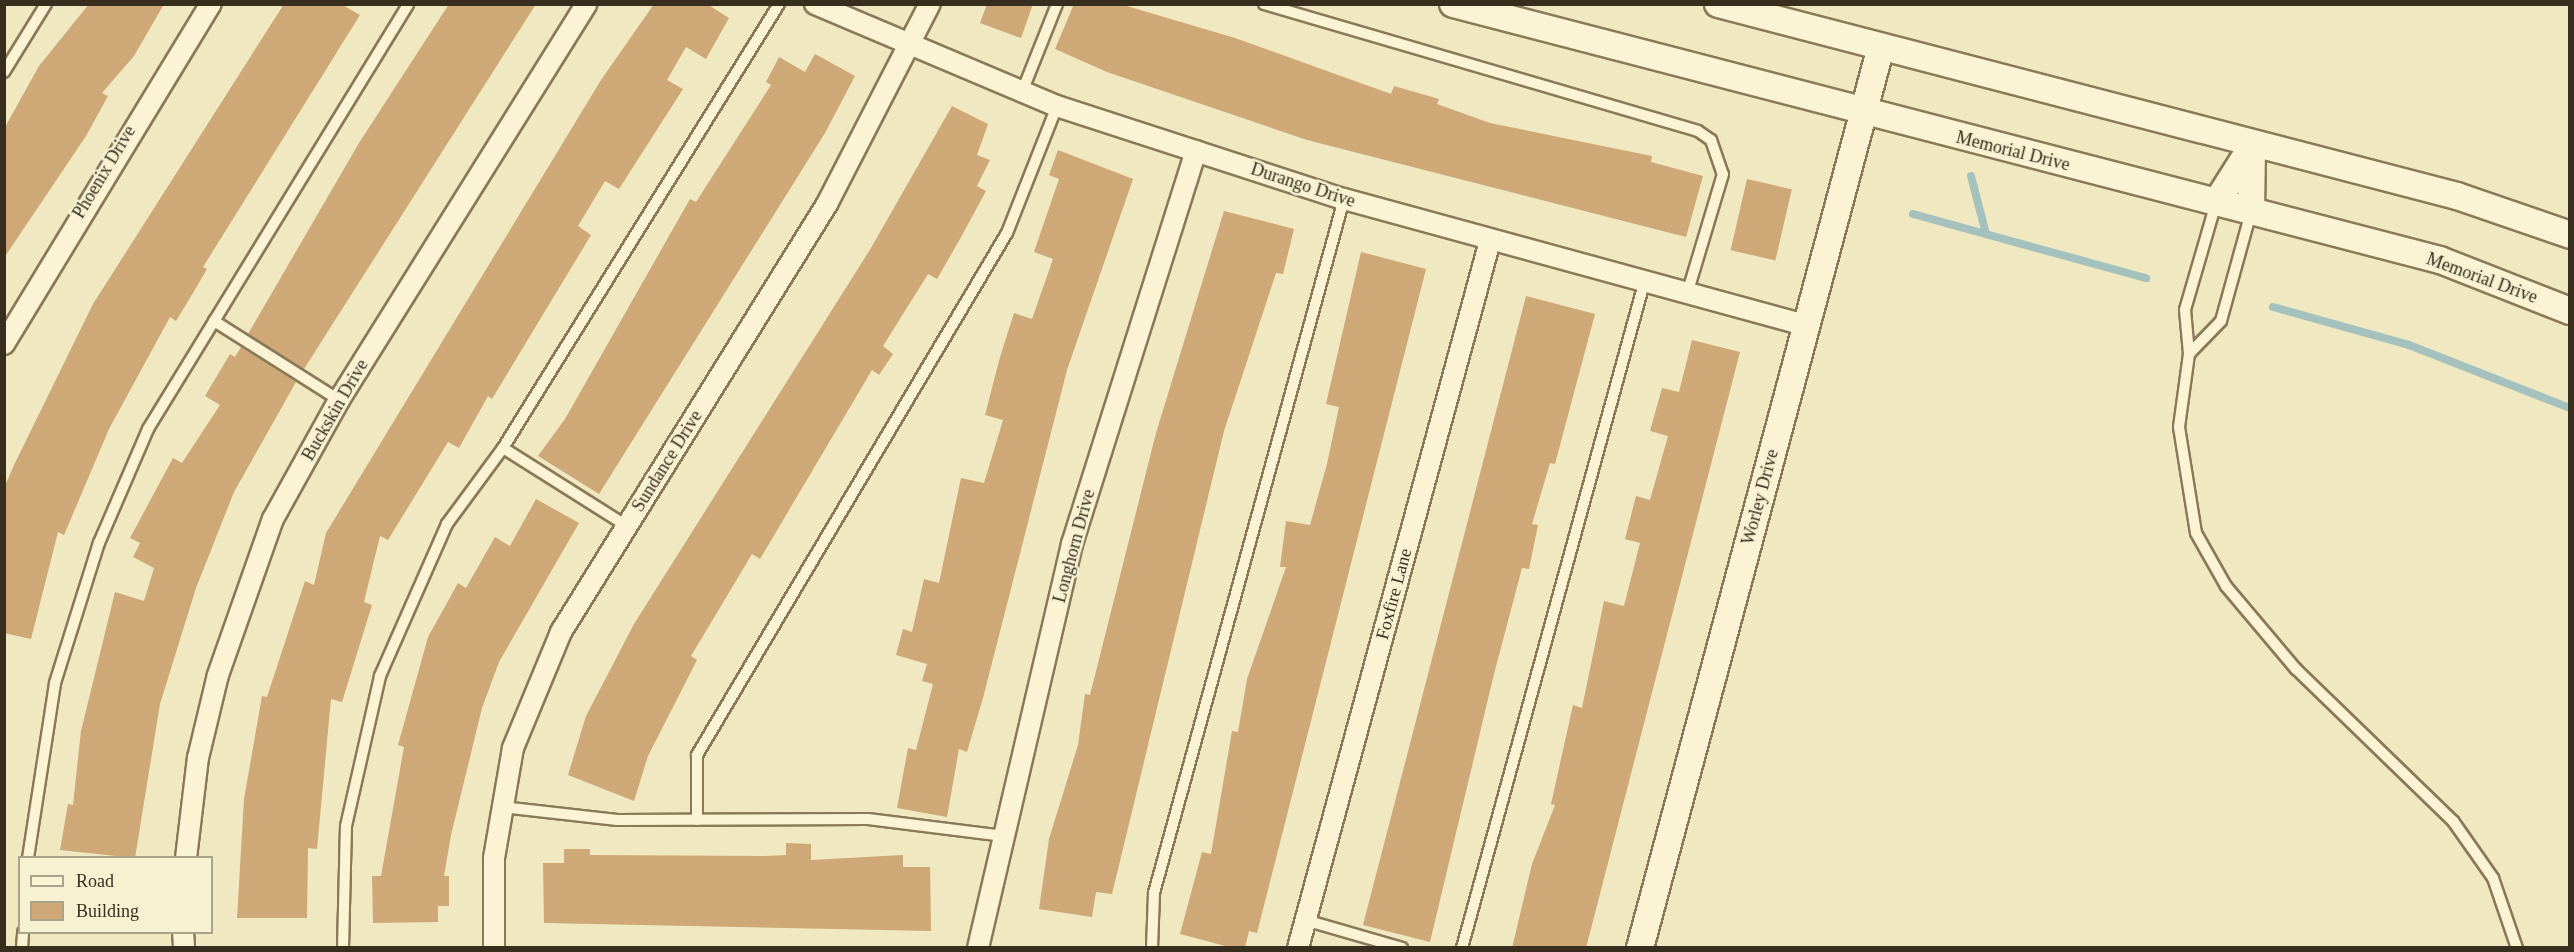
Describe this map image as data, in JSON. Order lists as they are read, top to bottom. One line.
{"streets":{"street":["Memorial Drive","Phoenix Drive","Durango Drive","Buckskin Drive","Sundance Drive","Worley Drive","Longhorn Drive","Foxfire Lane"]},"crossings":[["Memorial Drive","Worley Drive"],["Durango Drive","Sundance Drive"],["Durango Drive","Worley Drive"],["Durango Drive","Longhorn Drive"],["Durango Drive","Foxfire Lane"]],"legend":["Road","Building"]}
